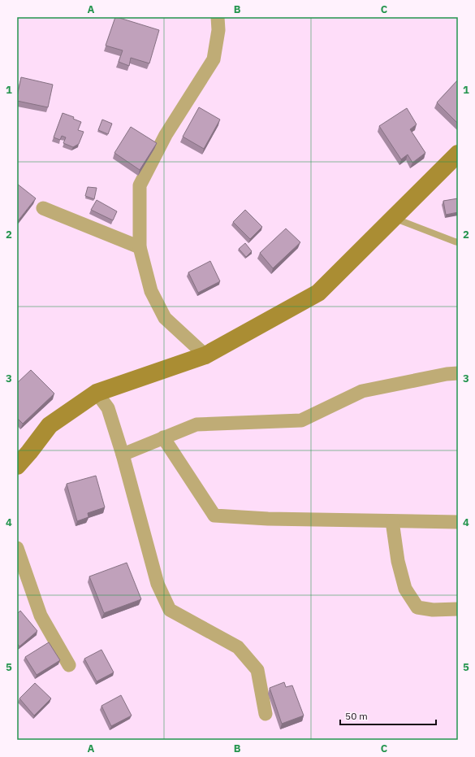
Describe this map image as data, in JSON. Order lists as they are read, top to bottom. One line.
{"scale_bar":"50 m","grid":{"columns":["A","B","C"],"rows":["1","2","3","4","5"]}}
